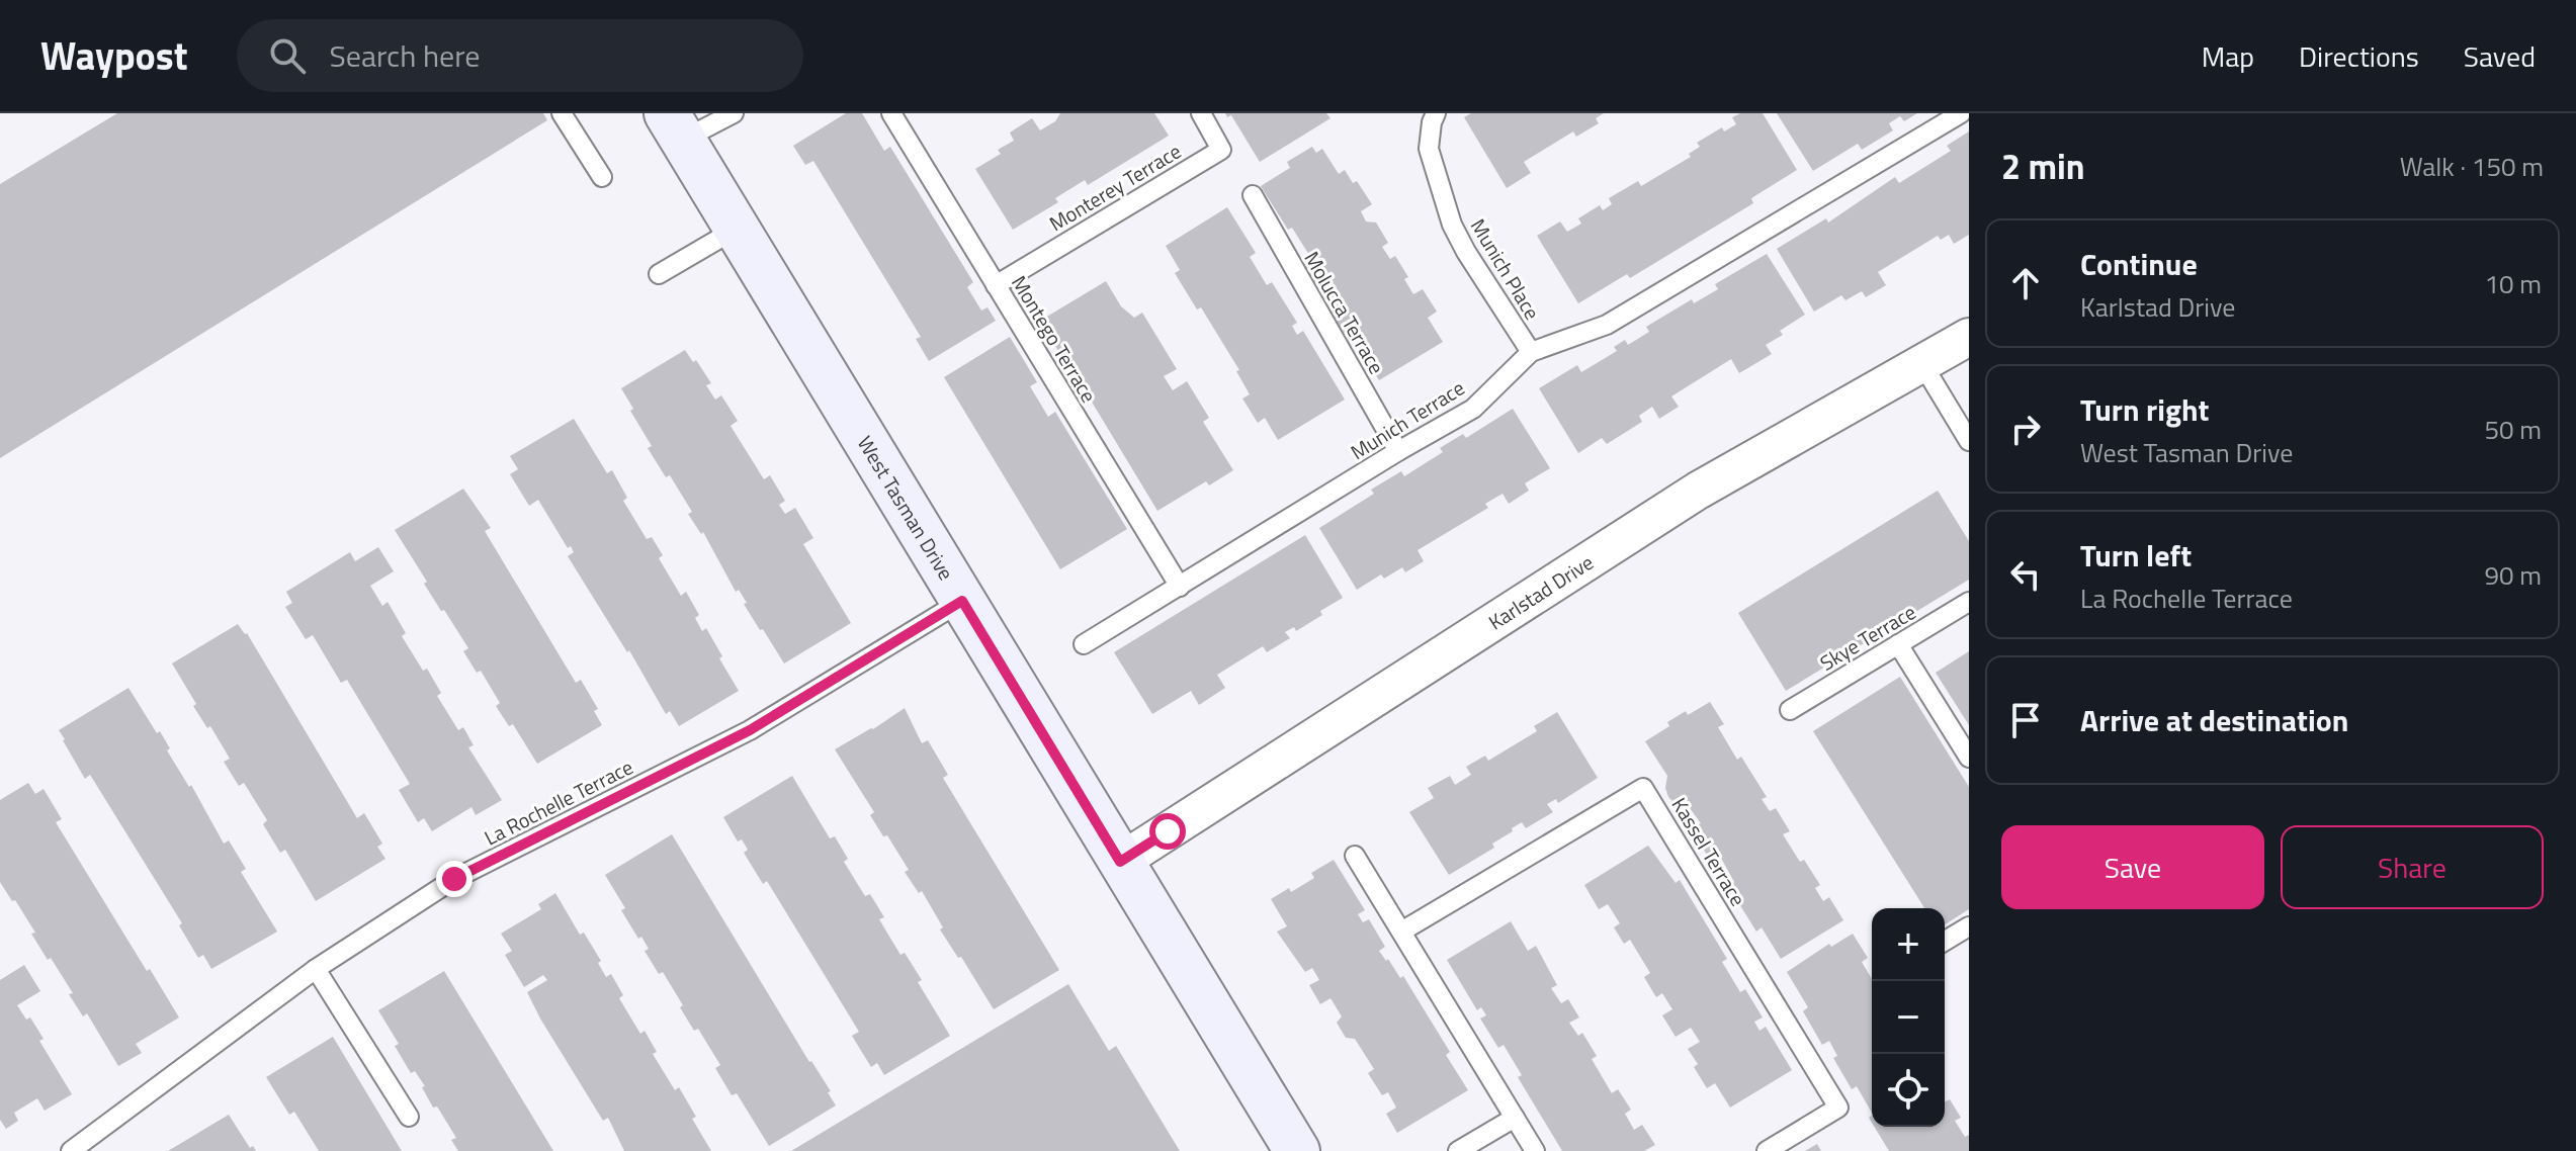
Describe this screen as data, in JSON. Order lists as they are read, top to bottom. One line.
{"streets":{"street":["West Tasman Drive","Karlstad Drive"],"lane":["Monterey Terrace","Munich Place","Molucca Terrace","Montego Terrace","Munich Terrace","Skye Terrace","La Rochelle Terrace","Kassel Terrace"]},"crossings":[["Monterey Terrace","Montego Terrace"],["Munich Place","Munich Terrace"],["Molucca Terrace","Munich Terrace"],["Montego Terrace","Munich Terrace"],["West Tasman Drive","Karlstad Drive"],["West Tasman Drive","La Rochelle Terrace"]],"page":{"header":"Waypost","search":"Search here","nav":["Map","Directions","Saved"],"heading":["2 min","Walk · 150 m"],"list":[["Continue","Karlstad Drive","10 m"],["Turn right","West Tasman Drive","50 m"],["Turn left","La Rochelle Terrace","90 m"],"Arrive at destination"],"buttons":["Save","Share"],"map_buttons":["+","−"]}}
